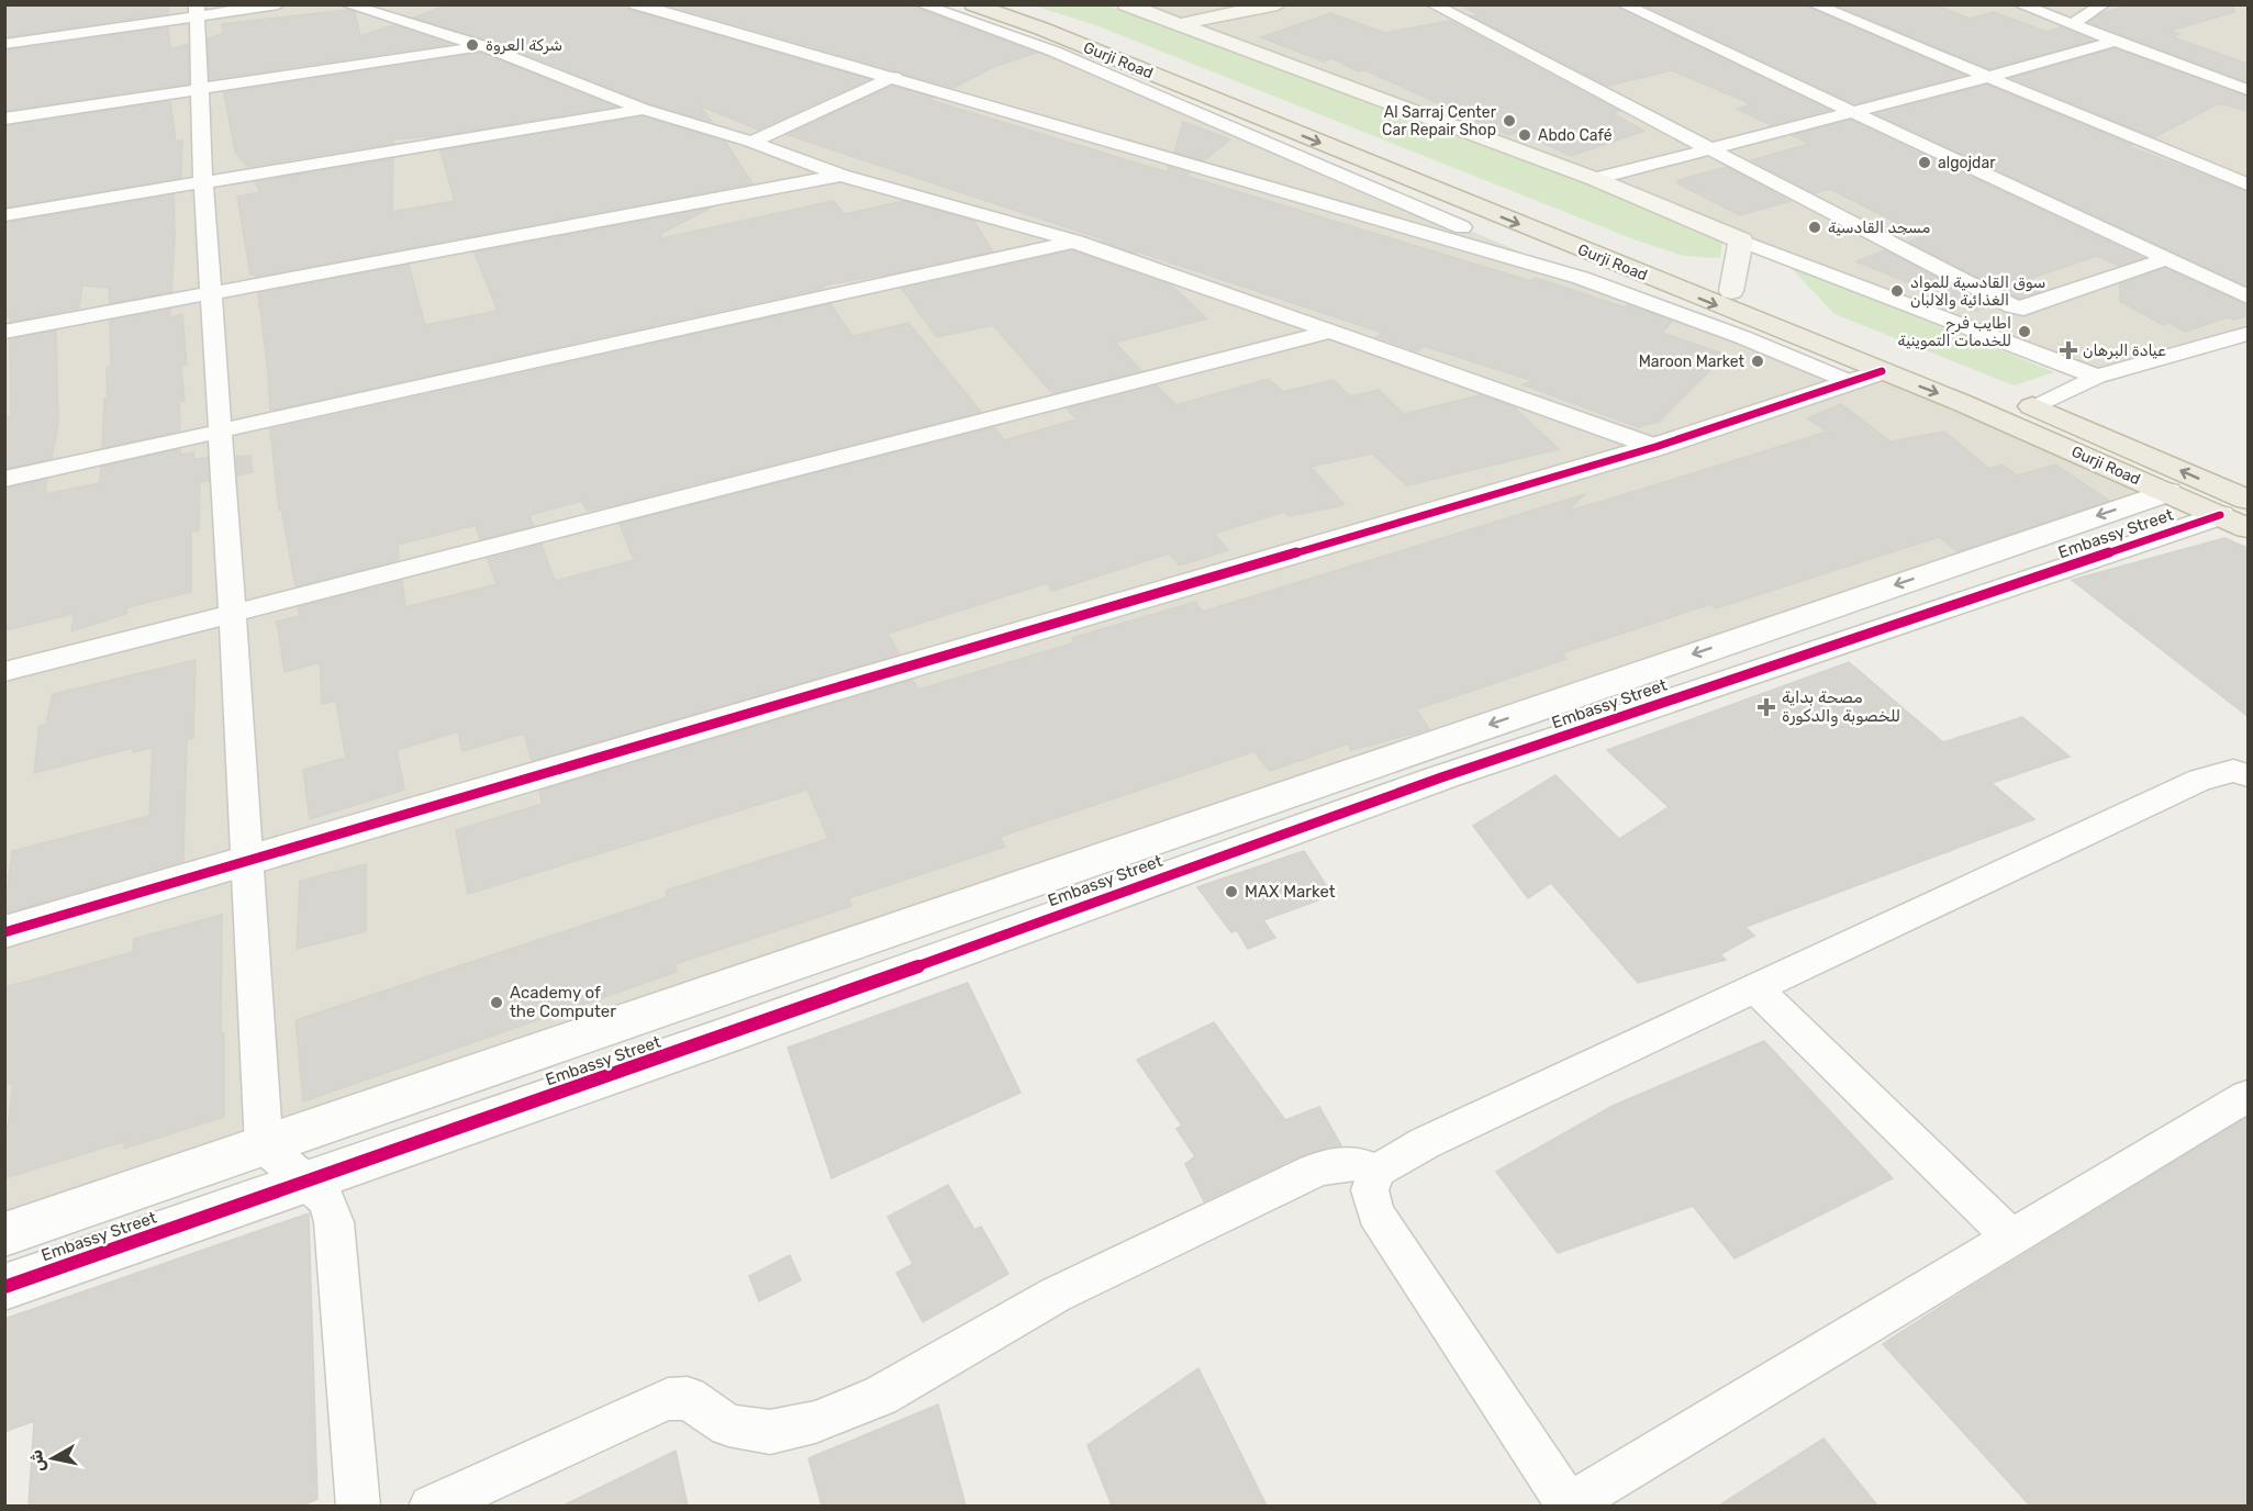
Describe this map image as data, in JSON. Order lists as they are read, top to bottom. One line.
{"streets":{"highway":["Gurji Road"],"street":["Embassy Street"]},"crossings":[["Gurji Road","Embassy Street"]],"places":{"other":["شركة العروة","Al Sarraj Center Car Repair Shop","Abdo Café","algojdar","مسجد القادسية","سوق القادسية للمواد الغذائية والالبان","اطايب فرح للخدمات التموينية","Maroon Market","MAX Market","Academy of the Computer"],"health":["عيادة البرهان","مصحة بداية للخصوبة والدكورة"]},"north":"left"}
